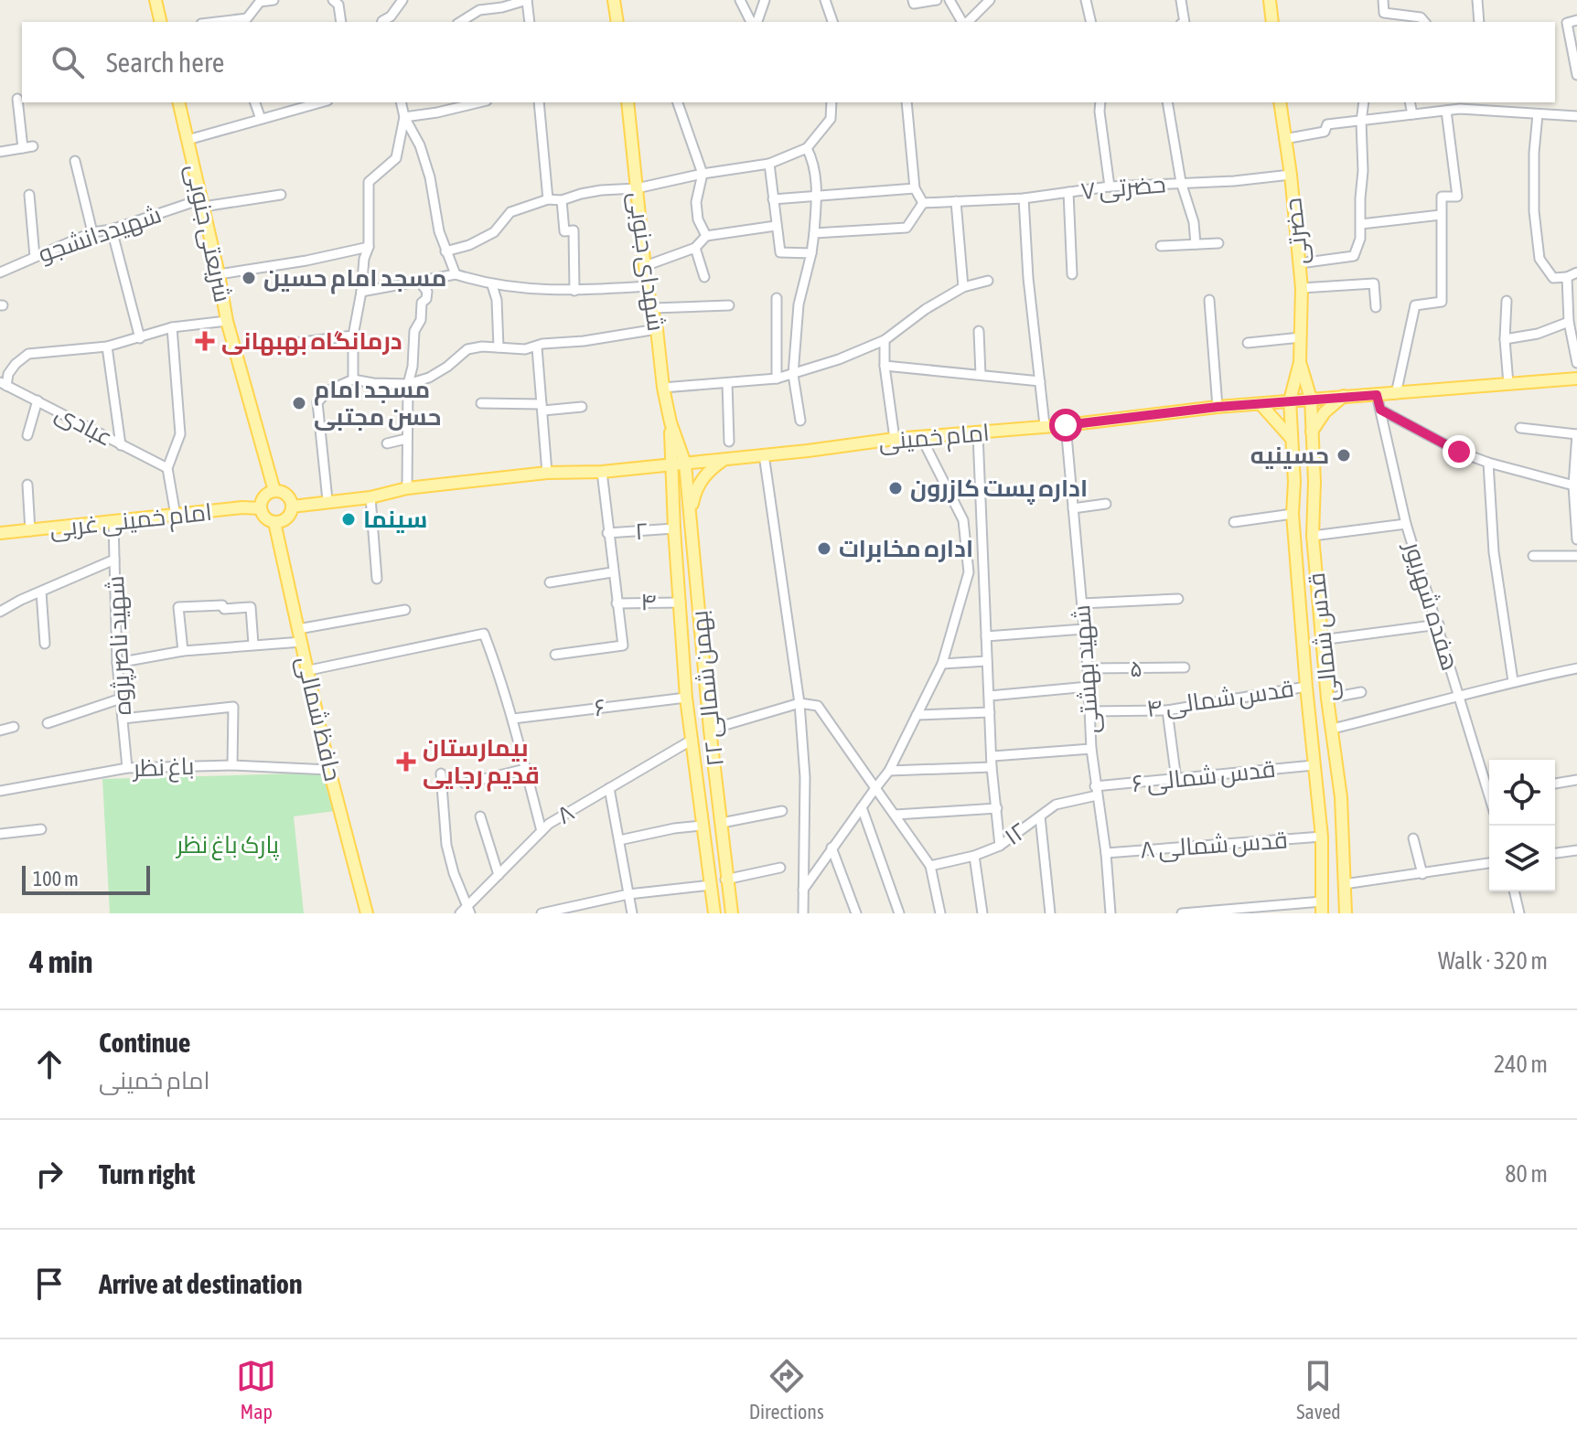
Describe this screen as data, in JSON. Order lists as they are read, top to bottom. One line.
{"streets":{"main road":["حضرتی","شریعتی جنوبی","شهدای جنوبی","امام خمینی","امام خمینی غربی","قدس شمالی","۲۲ بهمن شمالی","حافظ شمالی"],"street":["حضرتی ۷","شهیددانشجو","عبادی","۲","۴","هفده شهریور","شهید ناصرپژوه","۵","شهید بهشتی","قدس شمالی ۴","۶","باغ نظر","قدس شمالی ۶","۸","۱۲","قدس شمالی ۸"]},"crossings":[["حضرتی ۷","حضرتی"],["حضرتی","قدس شمالی"],["شریعتی جنوبی","شهیددانشجو"],["شریعتی جنوبی","امام خمینی"],["شریعتی جنوبی","امام خمینی غربی"],["شریعتی جنوبی","حافظ شمالی"],["شهدای جنوبی","امام خمینی"],["شهدای جنوبی","۲۲ بهمن شمالی"],["امام خمینی","امام خمینی غربی"],["امام خمینی","هفده شهریور"],["امام خمینی","قدس شمالی"],["امام خمینی","شهید بهشتی"],["امام خمینی","۲۲ بهمن شمالی"],["امام خمینی","حافظ شمالی"],["امام خمینی غربی","شهید ناصرپژوه"],["امام خمینی غربی","حافظ شمالی"],["۲","۲۲ بهمن شمالی"],["۴","۲۲ بهمن شمالی"],["قدس شمالی","قدس شمالی ۴"],["قدس شمالی","قدس شمالی ۶"],["قدس شمالی","قدس شمالی ۸"],["شهید ناصرپژوه","باغ نظر"],["۵","شهید بهشتی"],["شهید بهشتی","قدس شمالی ۴"],["شهید بهشتی","قدس شمالی ۶"],["شهید بهشتی","۱۲"],["شهید بهشتی","قدس شمالی ۸"],["۲۲ بهمن شمالی","۶"],["۲۲ بهمن شمالی","۸"],["حافظ شمالی","باغ نظر"],["قدس شمالی ۶","۱۲"]],"parks":["پارک باغ نظر"],"places":{"other":["مسجد امام حسین","مسجد امام حسن مجتبی","حسینیه","اداره پست کازرون","سینما","اداره مخابرات"],"health":["درمانگاه بهبهانی","بیمارستان قدیم رجایی"]},"scale_bar":"100 m","page":{"search":"Search here","scale":"100 m","heading":["4 min","Walk · 320 m"],"list":[["Continue","امام خمینی","240 m"],["Turn right","80 m"],"Arrive at destination"],"nav":["Map","Directions","Saved"]}}
